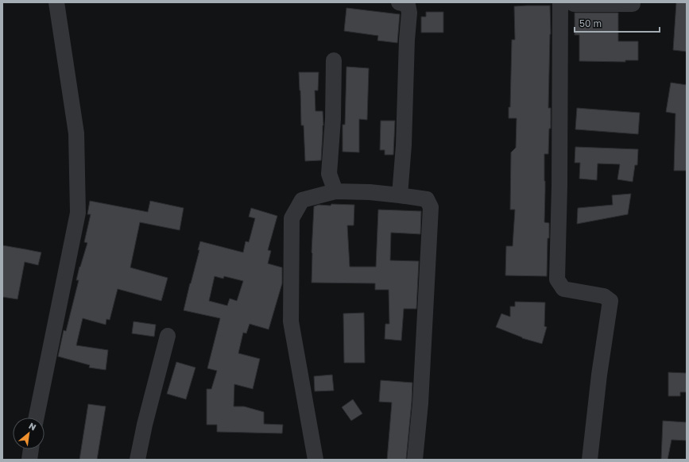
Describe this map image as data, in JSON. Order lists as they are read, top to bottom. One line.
{"scale_bar":"50 m","north":"top right"}
